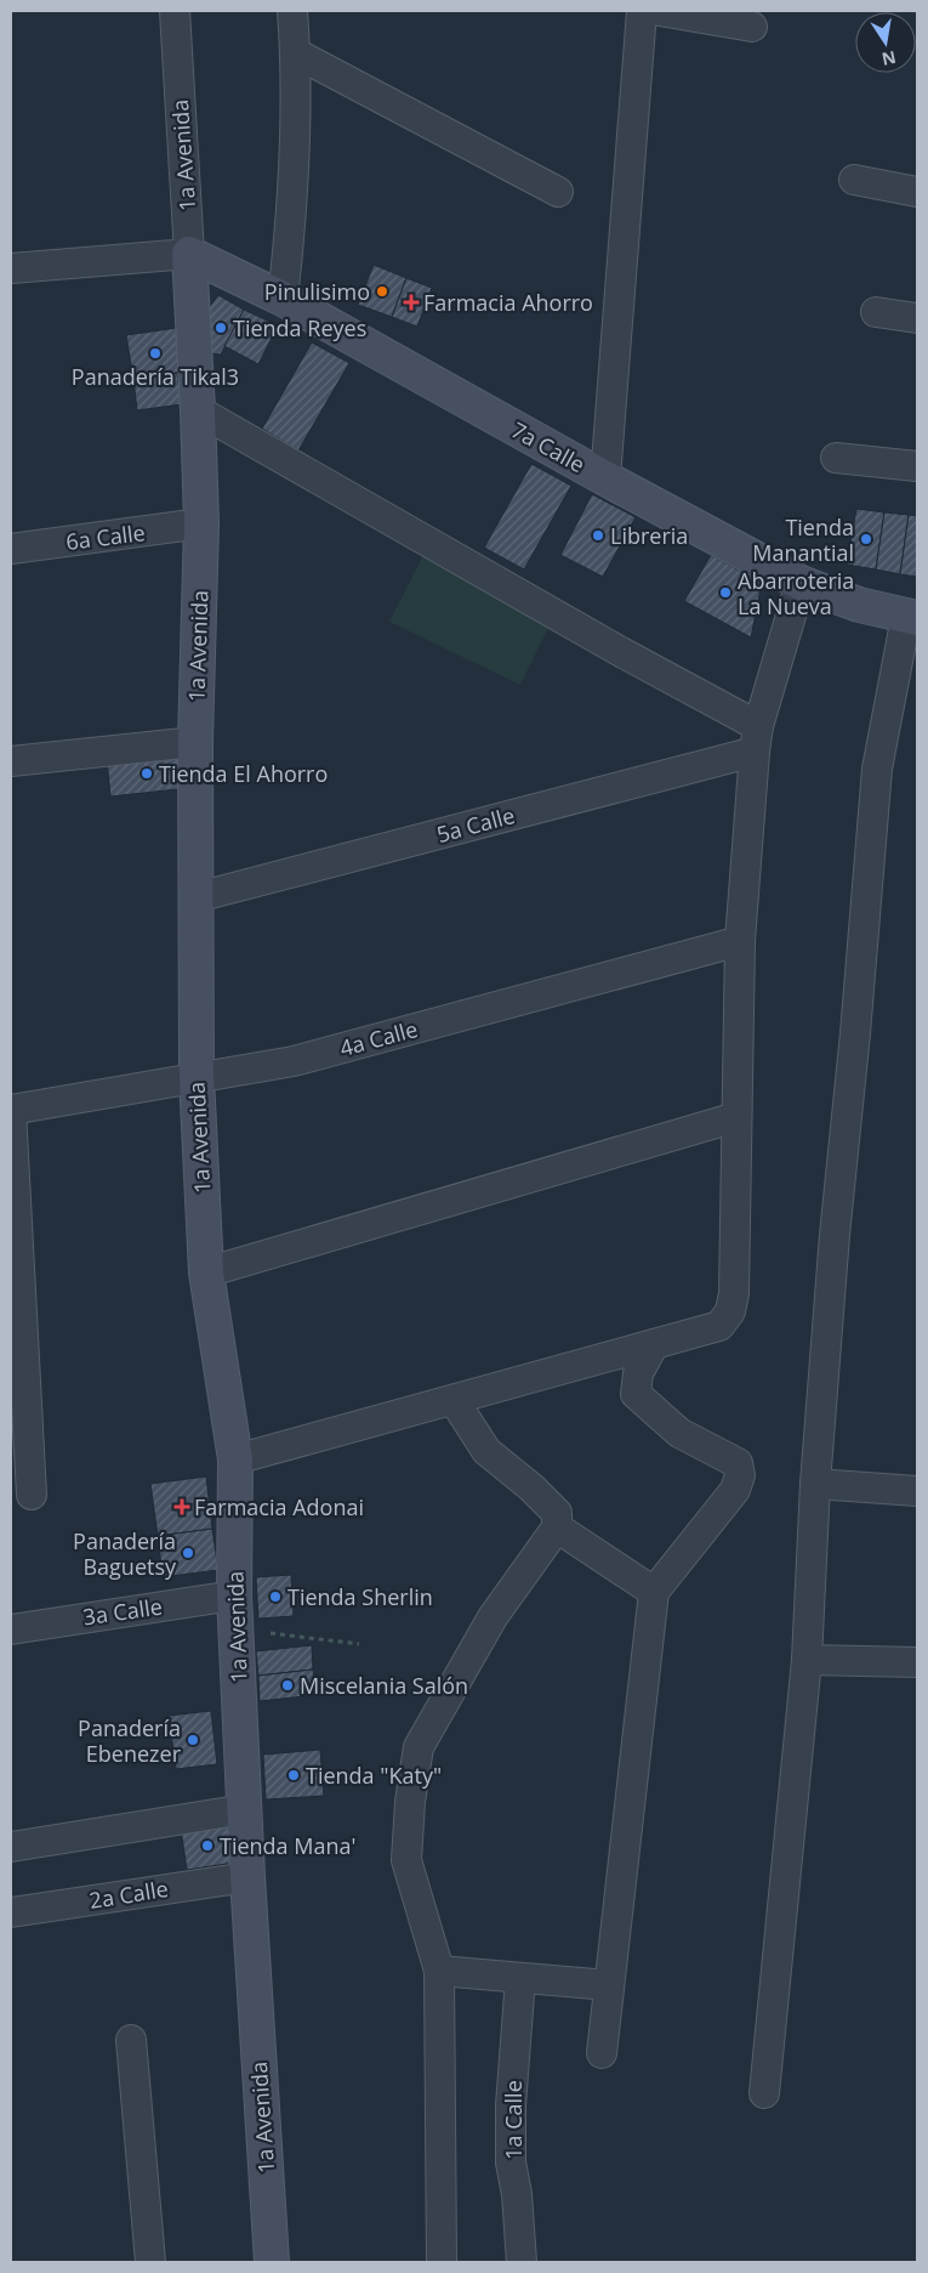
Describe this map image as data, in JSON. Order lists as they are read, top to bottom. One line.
{"streets":{"street":["1a Avenida","7a Calle","6a Calle","5a Calle","4a Calle","3a Calle","2a Calle","1a Calle"]},"crossings":[["1a Avenida","7a Calle"],["1a Avenida","6a Calle"],["1a Avenida","5a Calle"],["1a Avenida","4a Calle"],["1a Avenida","3a Calle"],["1a Avenida","2a Calle"]],"places":{"other":["Pinulisimo","Tienda Reyes","Panadería Tikal3","Libreria","Tienda Manantial","Abarroteria La Nueva","Tienda El Ahorro","Panadería Baguetsy","Tienda Sherlin","Miscelania Salón","Panadería Ebenezer","Tienda \"Katy\"","Tienda Mana'"],"health":["Farmacia Ahorro","Farmacia Adonai"]},"north":"bottom"}
